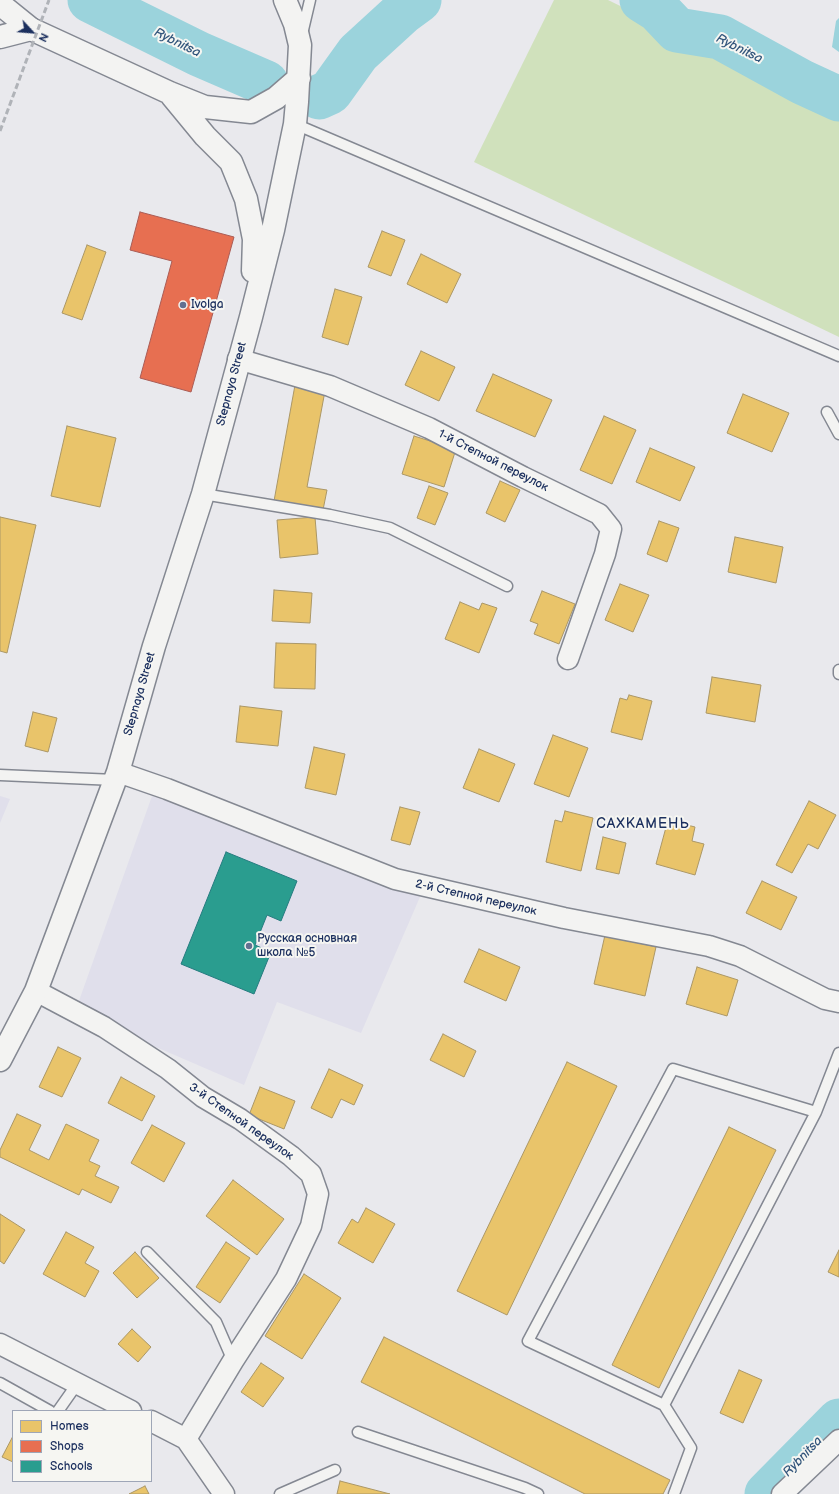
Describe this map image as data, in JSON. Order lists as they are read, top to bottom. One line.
{"streets":{"main road":["Stepnaya Street"],"street":["1-й Степной переулок","2-й Степной переулок","3-й Степной переулок"]},"crossings":[["Stepnaya Street","1-й Степной переулок"],["Stepnaya Street","2-й Степной переулок"],["Stepnaya Street","3-й Степной переулок"]],"districts":["САХКАМЕНЬ"],"water":["Rybnitsa"],"places":["Ivolga","Русская основная школа №5"],"legend":["Homes","Shops","Schools"],"north":"bottom right"}
